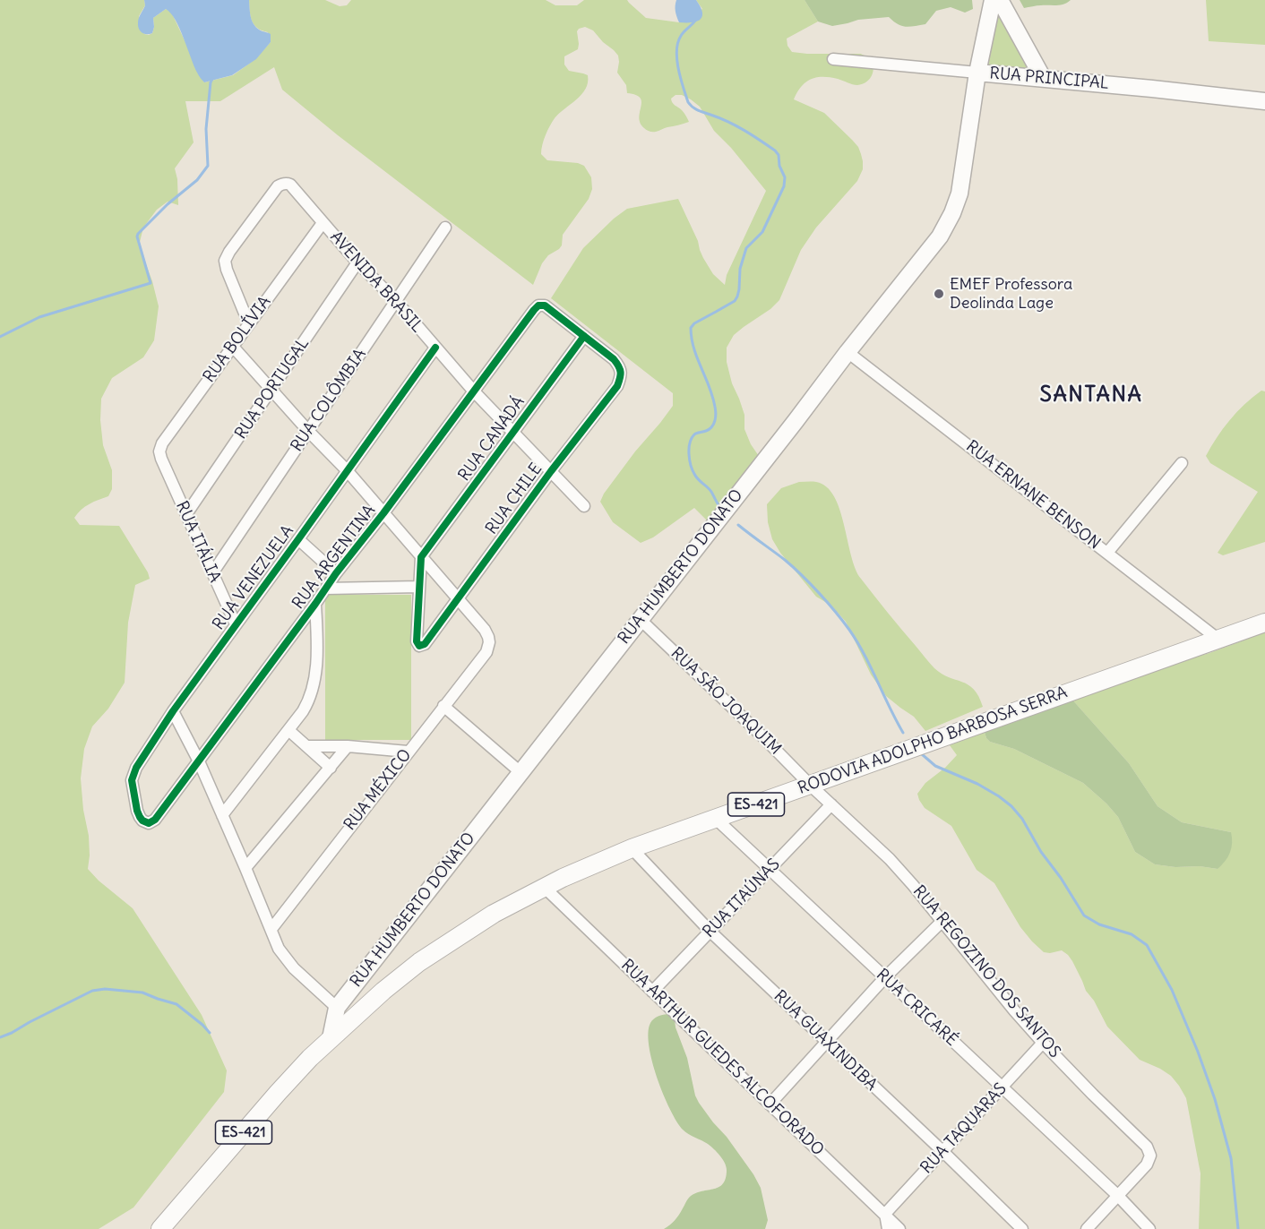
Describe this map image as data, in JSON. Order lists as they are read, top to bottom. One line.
{"streets":{"main road":["RUA PRINCIPAL","RUA HUMBERTO DONATO","RODOVIA ADOLPHO BARBOSA SERRA","ES-421"],"street":["AVENIDA BRASIL","RUA BOLÍVIA","RUA PORTUGAL","RUA COLÔMBIA","RUA CANADÁ","RUA ERNANE BENSON","RUA CHILE","RUA ITÁLIA","RUA ARGENTINA","RUA VENEZUELA","RUA SÃO JOAQUIM","RUA MÉXICO","RUA ITAÚNAS","RUA REGOZINO DOS SANTOS","RUA CRICARÉ","RUA GUAXINDIBA","RUA ARTHUR GUEDES ALCOFORADO","RUA TAQUARAS"]},"crossings":[["RUA PRINCIPAL","RUA HUMBERTO DONATO"],["AVENIDA BRASIL","RUA BOLÍVIA"],["AVENIDA BRASIL","RUA PORTUGAL"],["AVENIDA BRASIL","RUA COLÔMBIA"],["AVENIDA BRASIL","RUA CANADÁ"],["AVENIDA BRASIL","RUA CHILE"],["AVENIDA BRASIL","RUA ARGENTINA"],["AVENIDA BRASIL","RUA VENEZUELA"],["RUA BOLÍVIA","RUA ITÁLIA"],["RUA PORTUGAL","RUA ITÁLIA"],["RUA COLÔMBIA","RUA ITÁLIA"],["RUA CANADÁ","RUA CHILE"],["RUA CANADÁ","RUA ARGENTINA"],["RUA ERNANE BENSON","RUA HUMBERTO DONATO"],["RUA ERNANE BENSON","RODOVIA ADOLPHO BARBOSA SERRA"],["RUA CHILE","RUA ARGENTINA"],["RUA CHILE","RUA MÉXICO"],["RUA ITÁLIA","RUA VENEZUELA"],["RUA ARGENTINA","RUA VENEZUELA"],["RUA HUMBERTO DONATO","RUA SÃO JOAQUIM"],["RUA HUMBERTO DONATO","RODOVIA ADOLPHO BARBOSA SERRA"],["RUA SÃO JOAQUIM","RODOVIA ADOLPHO BARBOSA SERRA"],["RUA SÃO JOAQUIM","RUA REGOZINO DOS SANTOS"],["RODOVIA ADOLPHO BARBOSA SERRA","RUA REGOZINO DOS SANTOS"],["RODOVIA ADOLPHO BARBOSA SERRA","RUA CRICARÉ"],["RODOVIA ADOLPHO BARBOSA SERRA","RUA GUAXINDIBA"],["RODOVIA ADOLPHO BARBOSA SERRA","RUA ARTHUR GUEDES ALCOFORADO"],["RUA ITAÚNAS","RUA REGOZINO DOS SANTOS"],["RUA ITAÚNAS","RUA CRICARÉ"],["RUA ITAÚNAS","RUA GUAXINDIBA"],["RUA ITAÚNAS","RUA ARTHUR GUEDES ALCOFORADO"],["RUA REGOZINO DOS SANTOS","RUA CRICARÉ"],["RUA REGOZINO DOS SANTOS","RUA TAQUARAS"],["RUA CRICARÉ","RUA TAQUARAS"],["RUA GUAXINDIBA","RUA TAQUARAS"],["RUA ARTHUR GUEDES ALCOFORADO","RUA TAQUARAS"]],"districts":["SANTANA"],"places":["EMEF Professora Deolinda Lage"]}
